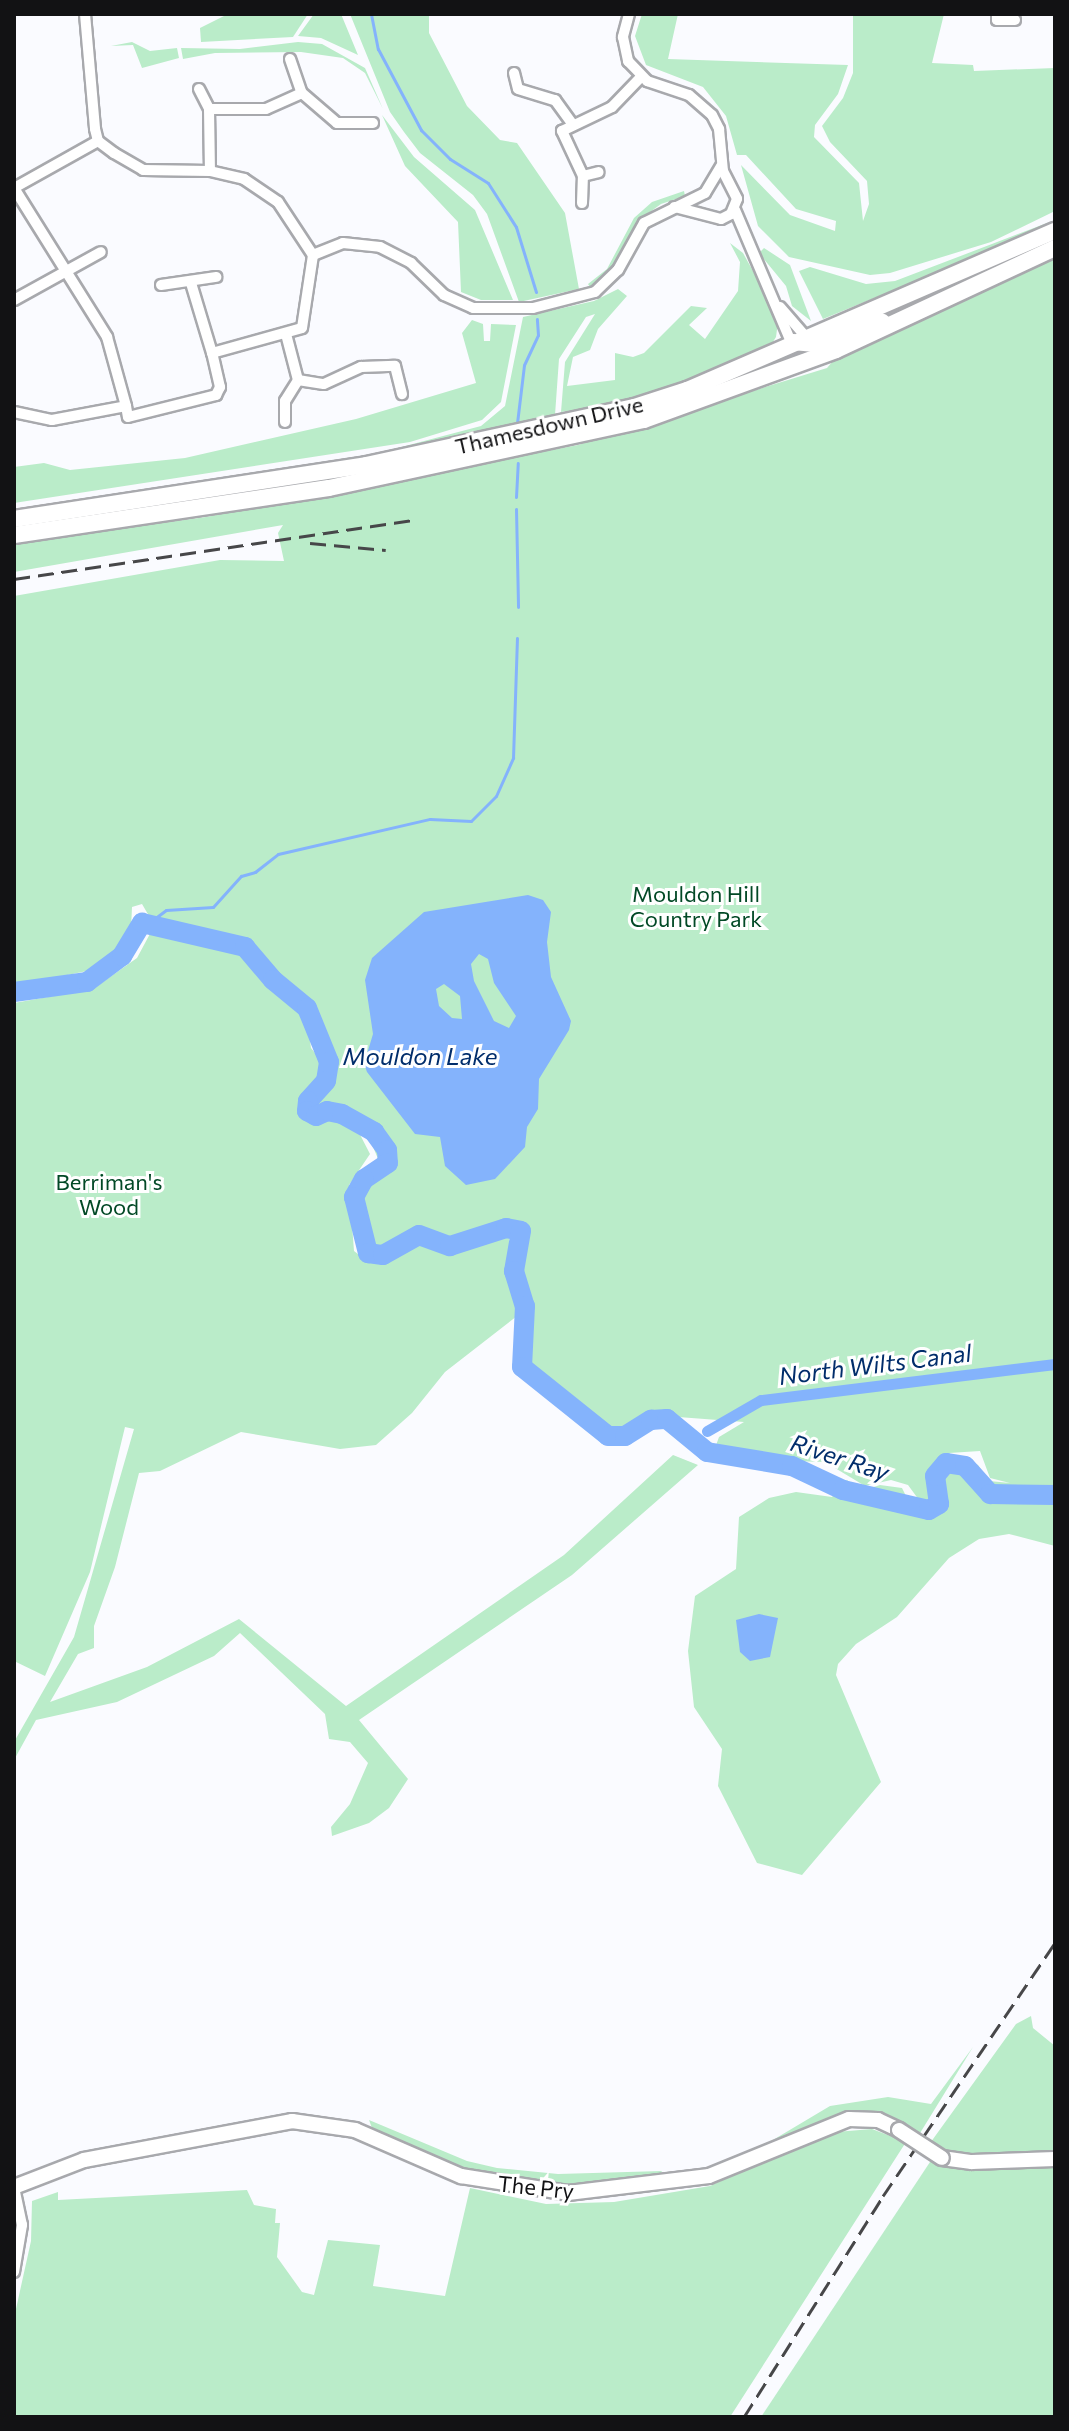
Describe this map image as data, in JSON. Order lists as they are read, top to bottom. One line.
{"streets":{"main road":["Thamesdown Drive","The Pry"]},"water":["Mouldon Lake","North Wilts Canal","River Ray"],"parks":["Mouldon Hill Country Park","Berriman's Wood"]}
